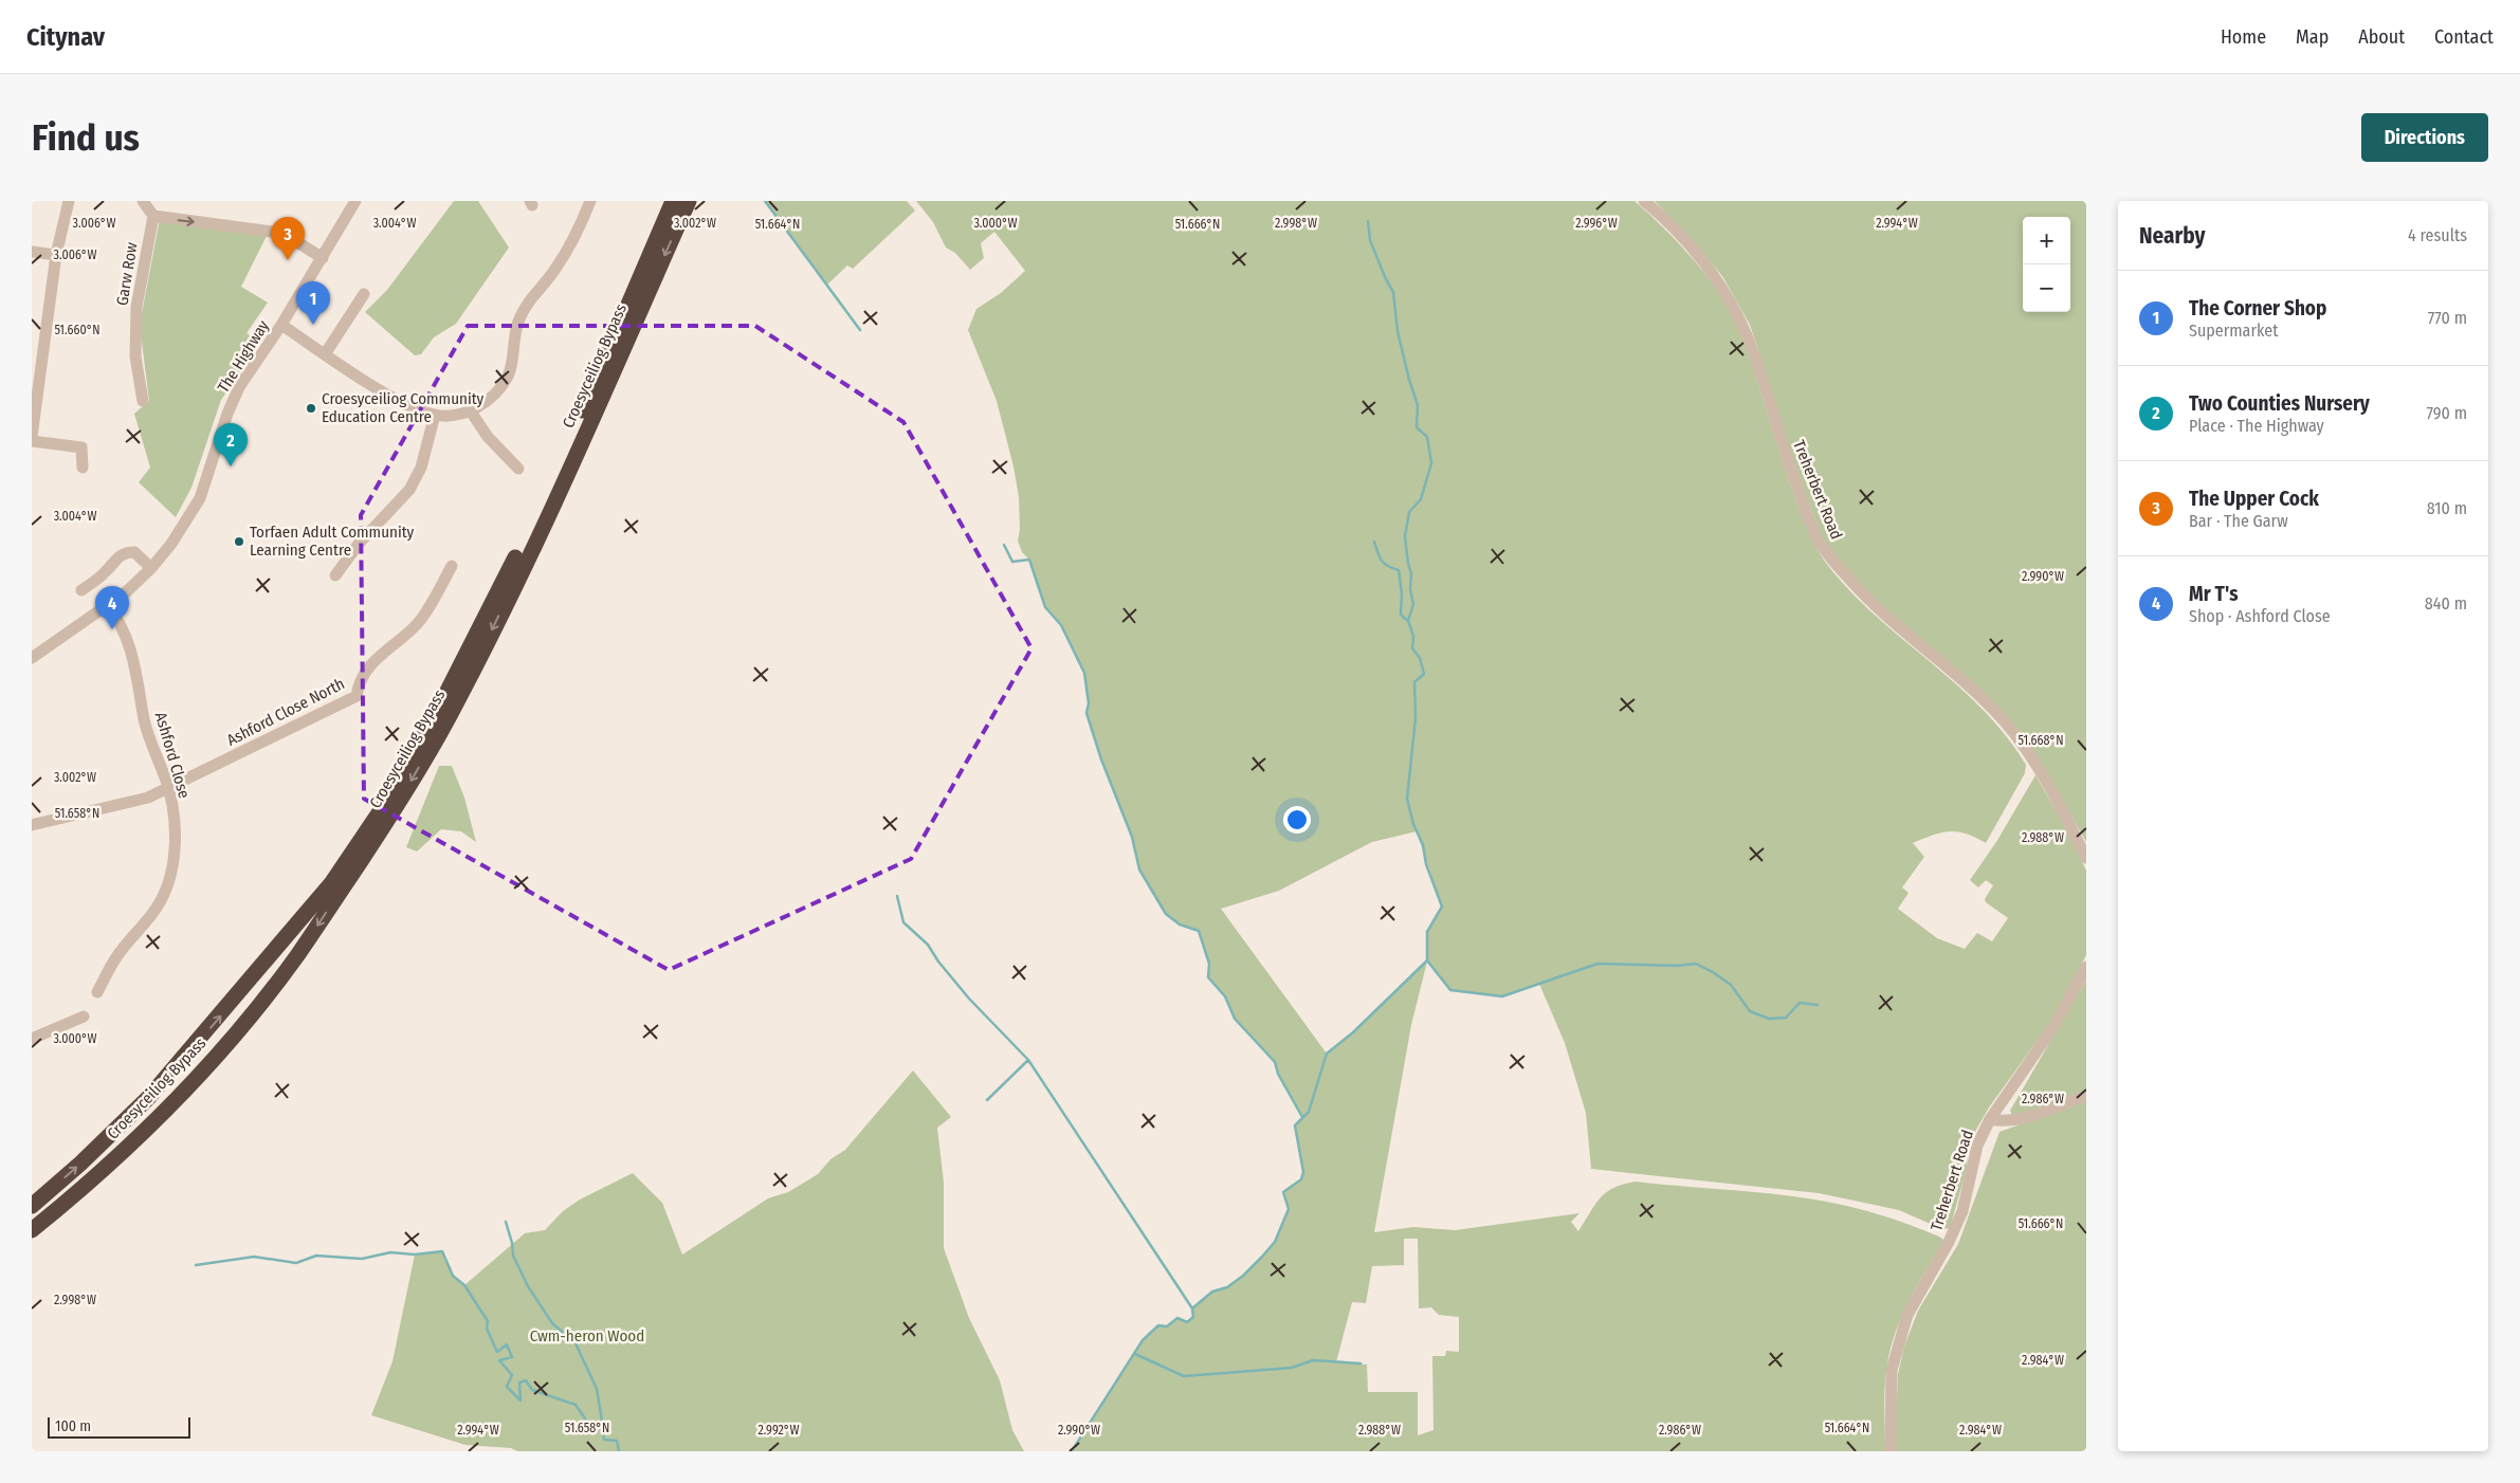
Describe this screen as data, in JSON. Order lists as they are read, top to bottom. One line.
{"streets":{"highway":["Croesyceiliog Bypass"],"street":["Garw Row","The Highway","Treherbert Road","Ashford Close North","Ashford Close"]},"crossings":[["The Highway","Ashford Close"],["Ashford Close North","Ashford Close"]],"parks":["Cwm-heron Wood"],"places":["Croesyceiliog Community Education Centre","Torfaen Adult Community Learning Centre"],"scale_bar":"100 m","page":{"header":"Citynav","nav":["Home","Map","About","Contact"],"buttons":"Directions","title":"Find us","heading":["Nearby","4 results"],"map_buttons":["+","−"],"pins":["3","1","2","4"],"list":[{"mark":"1","name":"The Corner Shop","note":"Supermarket","value":"770 m"},{"mark":"2","name":"Two Counties Nursery","note":"Place · The Highway","value":"790 m"},{"mark":"3","name":"The Upper Cock","note":"Bar · The Garw","value":"810 m"},{"mark":"4","name":"Mr T's","note":"Shop · Ashford Close","value":"840 m"}],"scale":"100 m"},"coordinates":["3.006°W","3.004°W","3.002°W","3.000°W","2.998°W","2.996°W","2.994°W","51.664°N","51.666°N","51.660°N","2.990°W","51.668°N","51.658°N","2.988°W","2.986°W","2.984°W","2.992°W"]}
